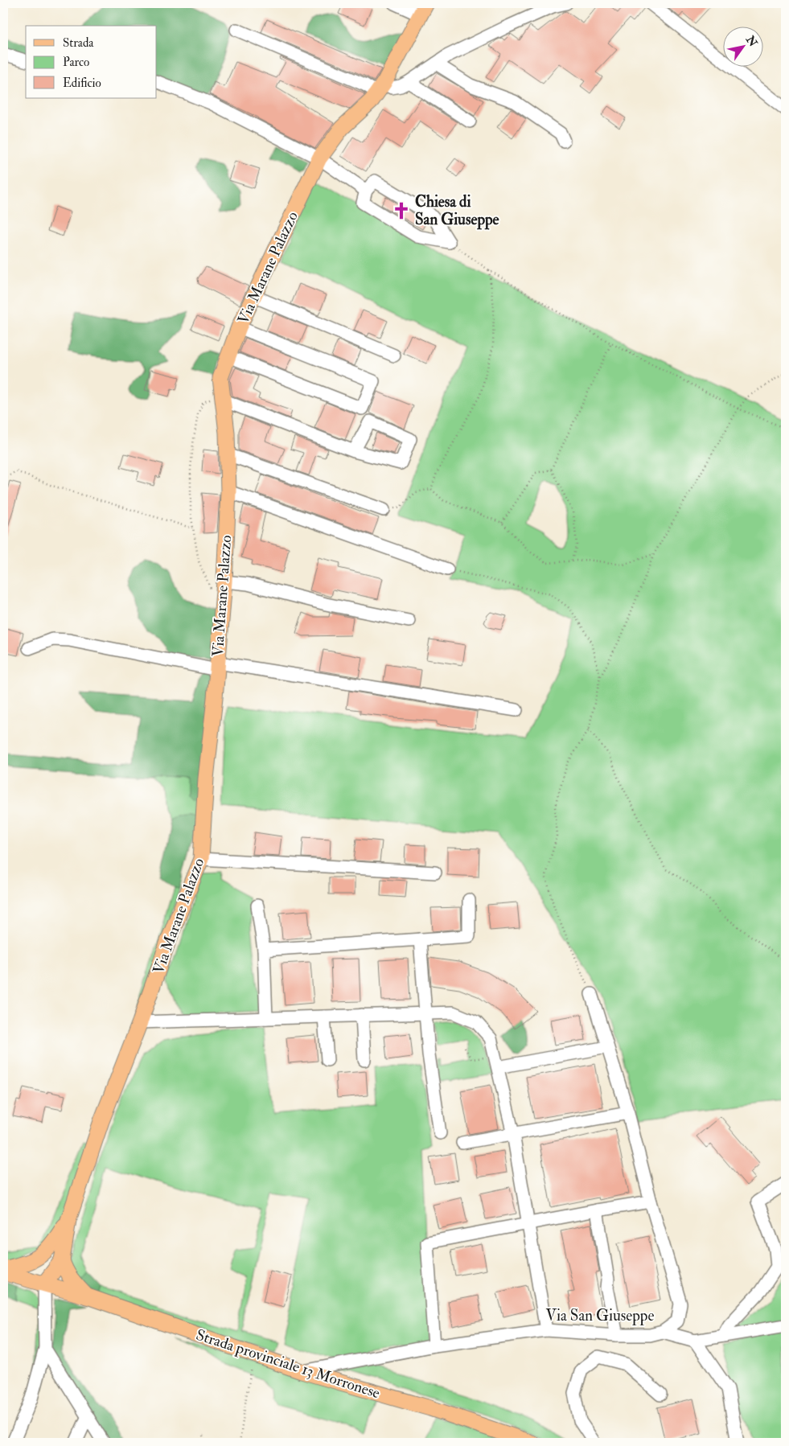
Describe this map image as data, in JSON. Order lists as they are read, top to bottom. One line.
{"streets":{"main road":["Via Marane Palazzo","Strada provinciale 13 Morronese"],"street":["Via San Giuseppe"]},"crossings":[["Via Marane Palazzo","Strada provinciale 13 Morronese"],["Via San Giuseppe","Strada provinciale 13 Morronese"]],"places":{"church":["Chiesa di San Giuseppe"]},"legend":["Strada","Parco","Edificio"],"north":"top right"}
